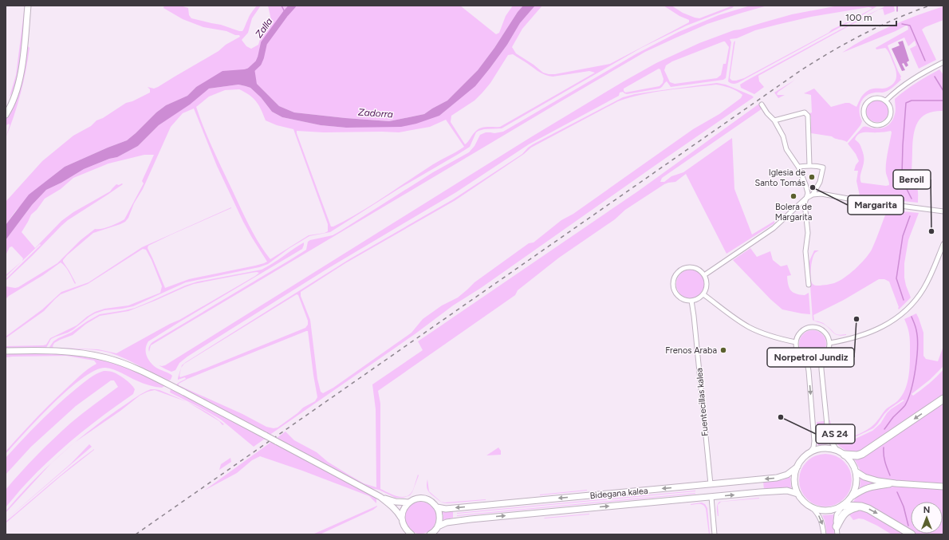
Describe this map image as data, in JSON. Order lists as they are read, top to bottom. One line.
{"streets":{"street":["Fuentecillas kalea","Bidegana kalea"]},"crossings":[["Fuentecillas kalea","Bidegana kalea"]],"water":["Zalla","Zadorra"],"places":["Iglesia de Santo Tomás","Margarita","Bolera de Margarita","Beroil","Norpetrol Jundiz","Frenos Araba","AS 24"],"scale_bar":"100 m","north":"top"}
